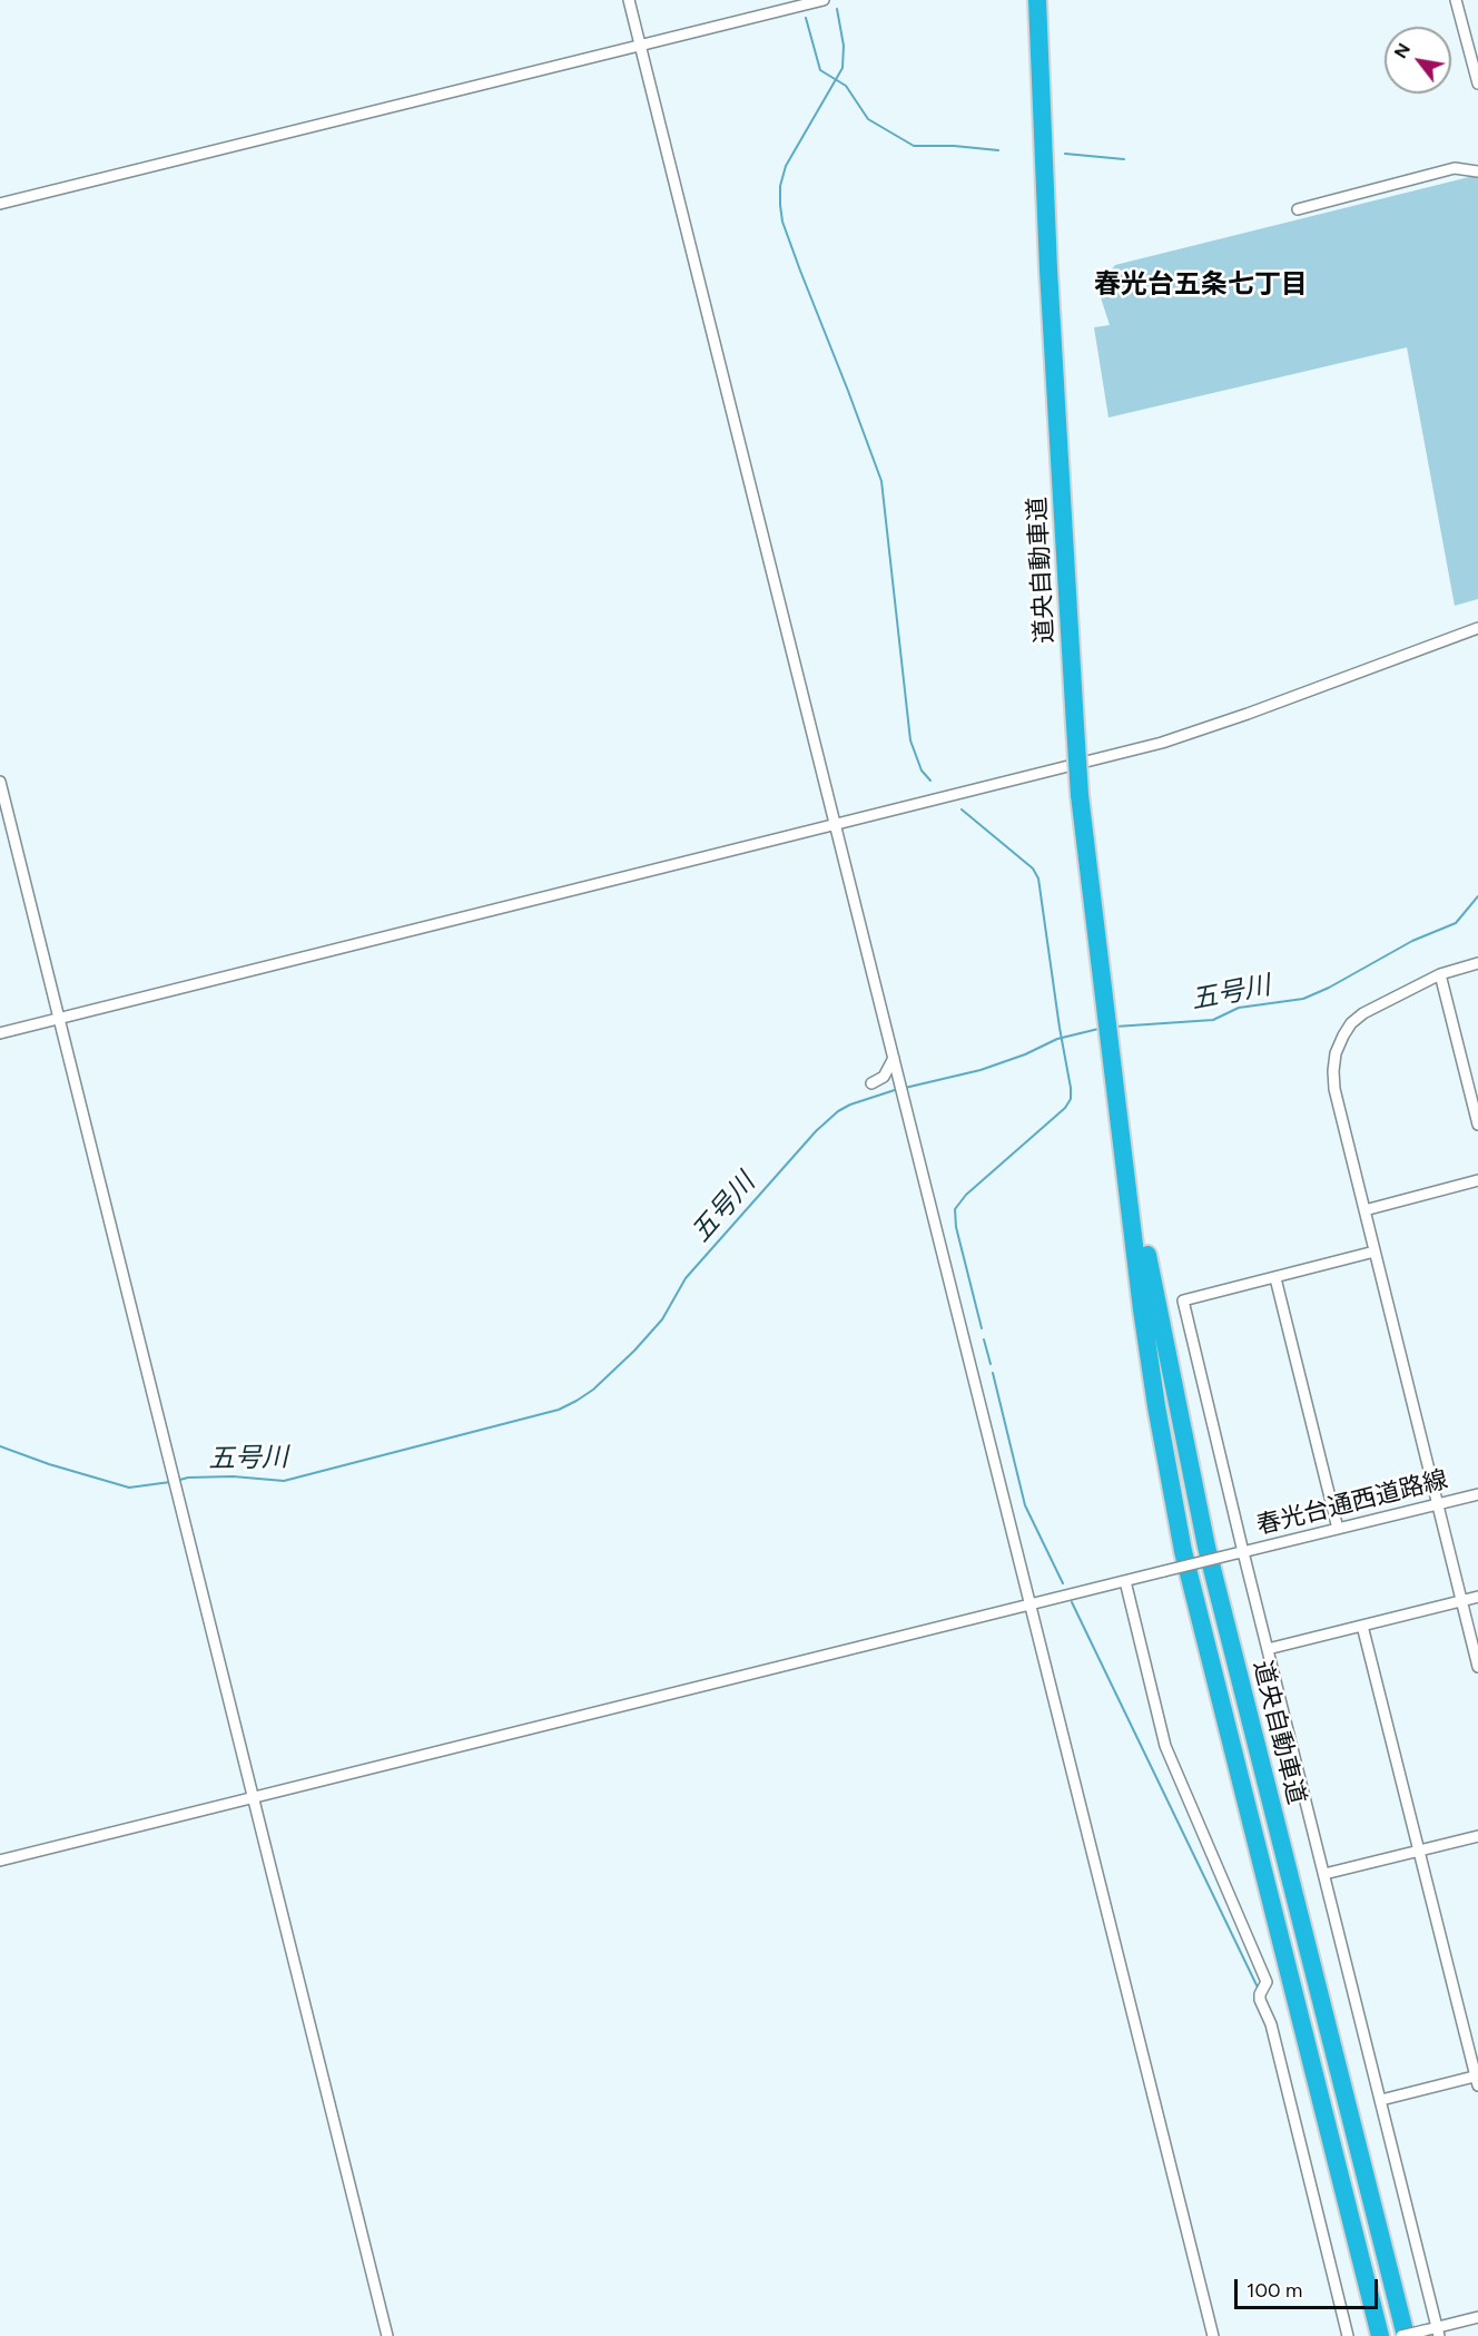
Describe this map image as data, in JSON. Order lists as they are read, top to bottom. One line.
{"streets":{"highway":["道央自動車道"],"street":["春光台通西道路線"]},"districts":["春光台五条七丁目"],"water":["五号川"],"scale_bar":"100 m","north":"top left"}
